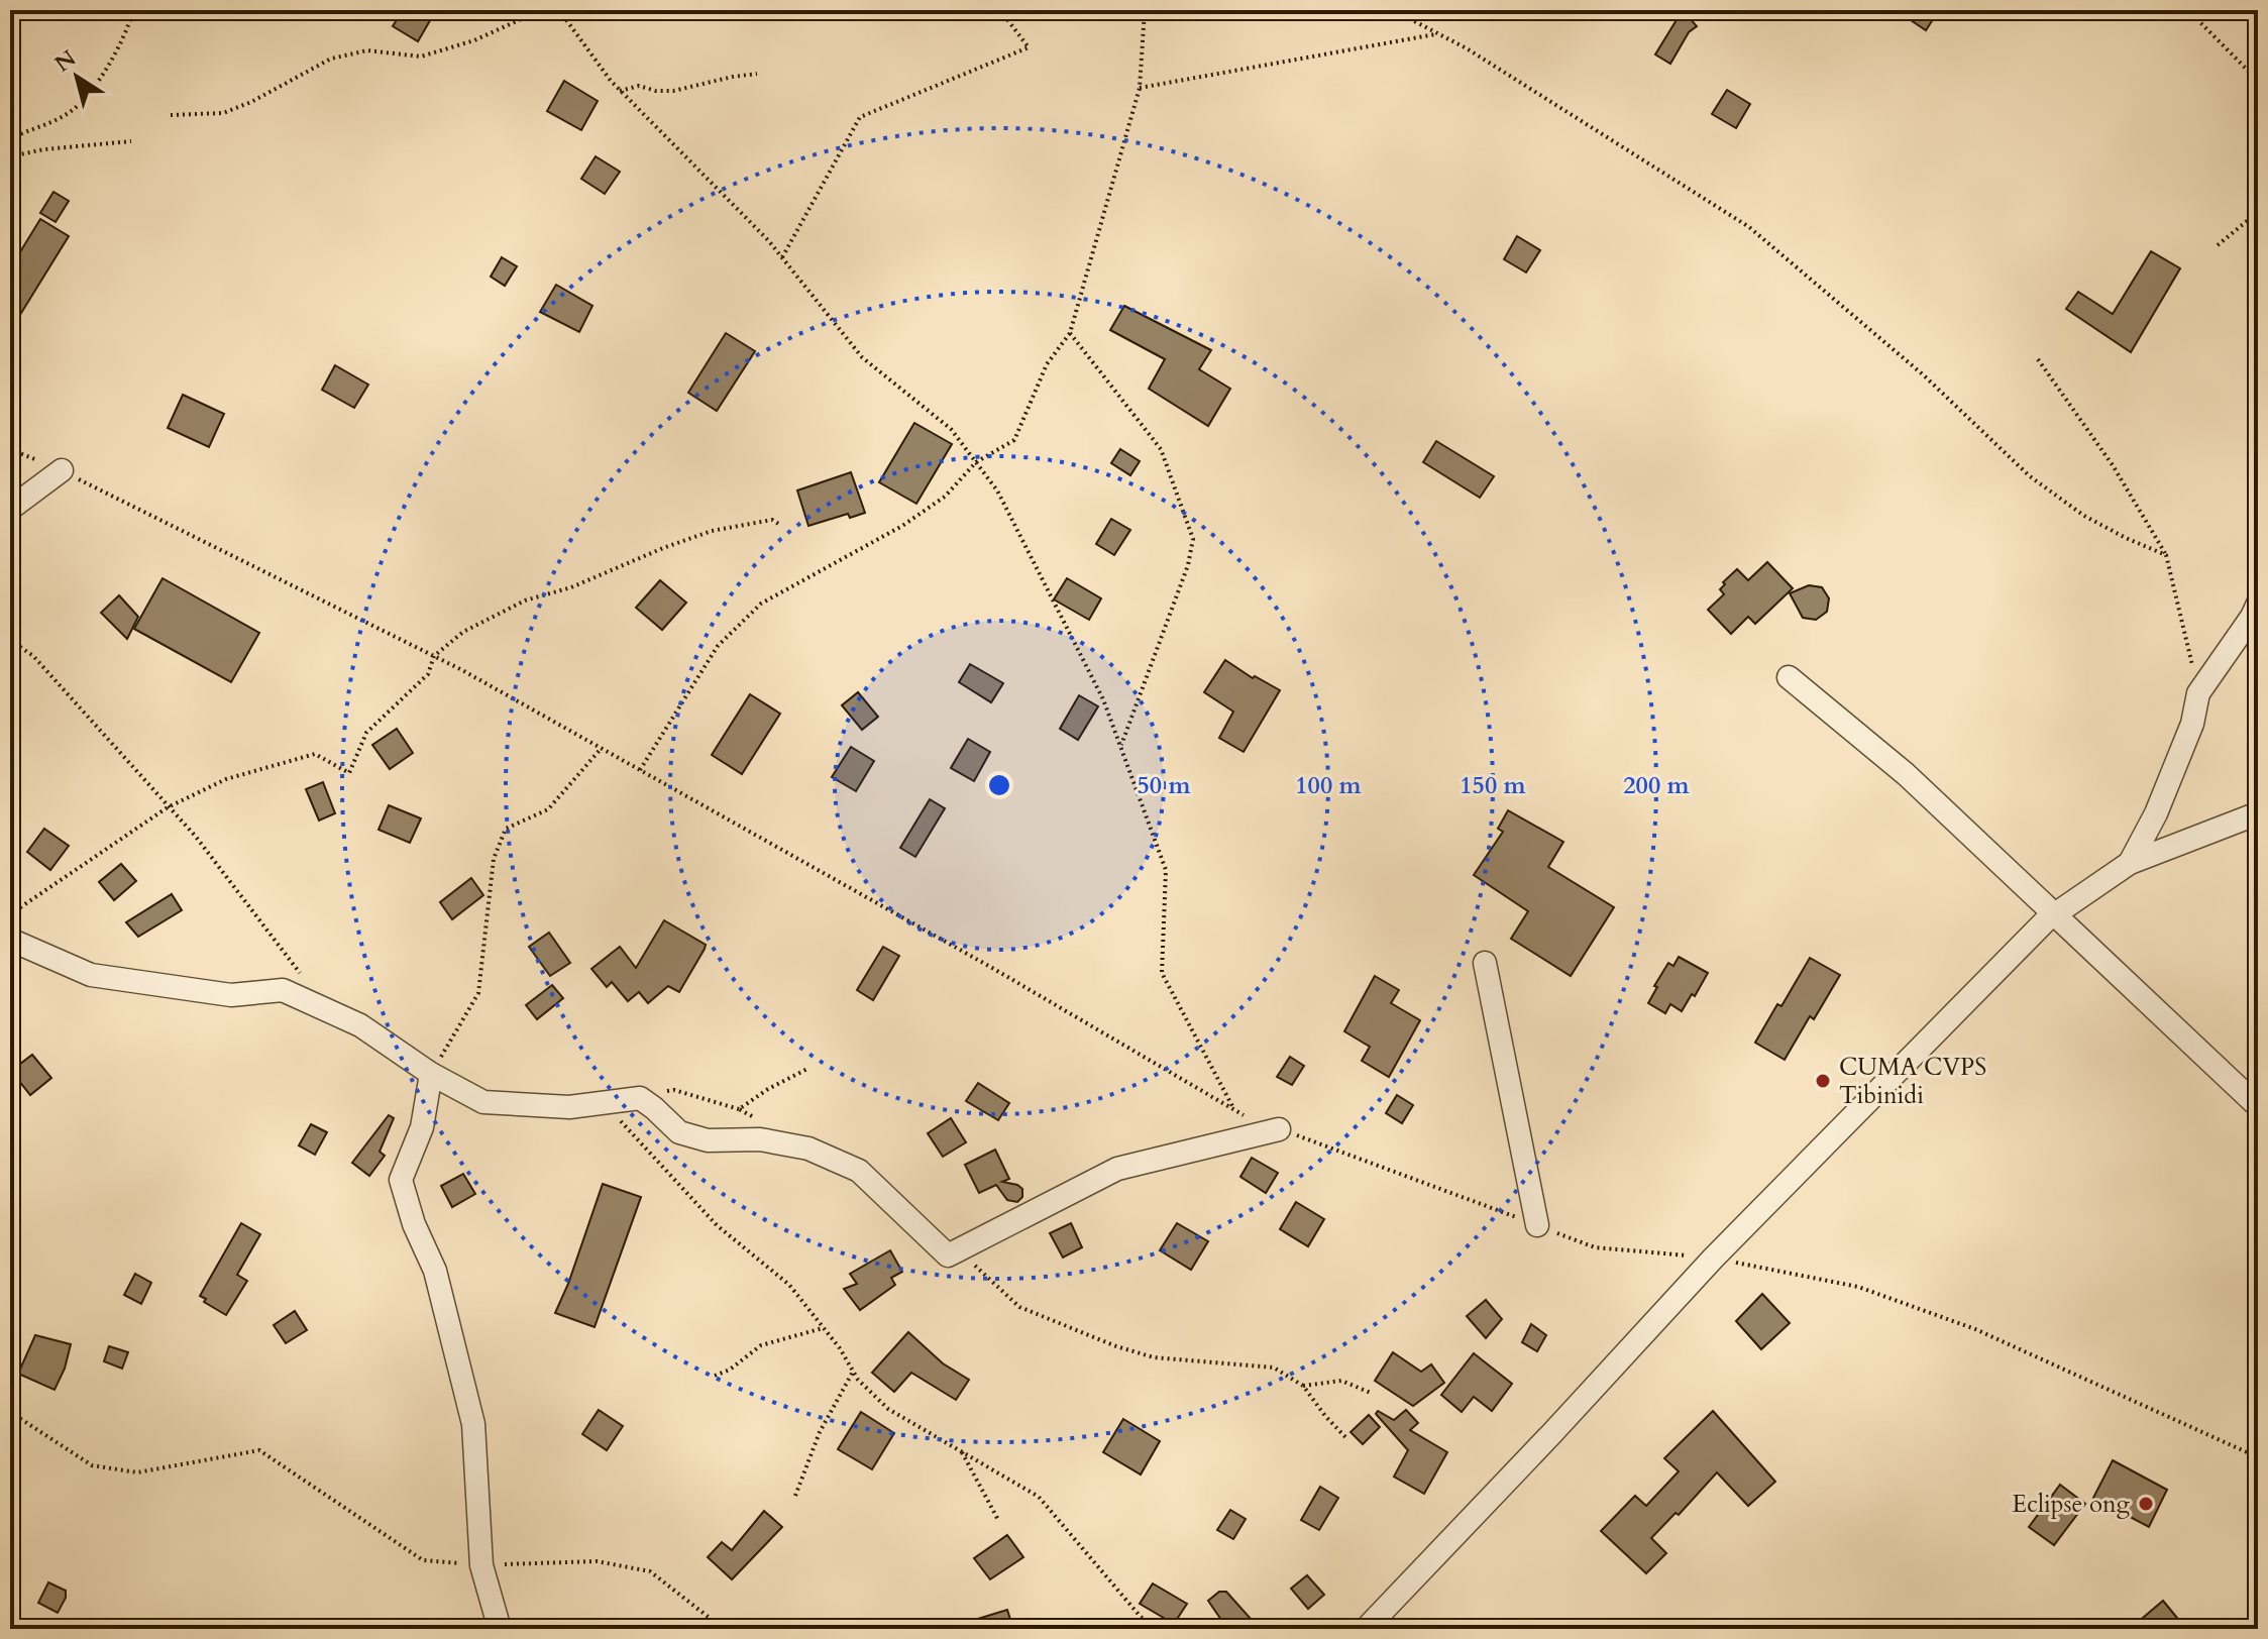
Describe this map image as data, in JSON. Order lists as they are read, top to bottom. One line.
{"places":["CUMA CVPS Tibinidi","Eclipse ong"],"north":"top left","rings":["50 m","100 m","150 m","200 m"]}
